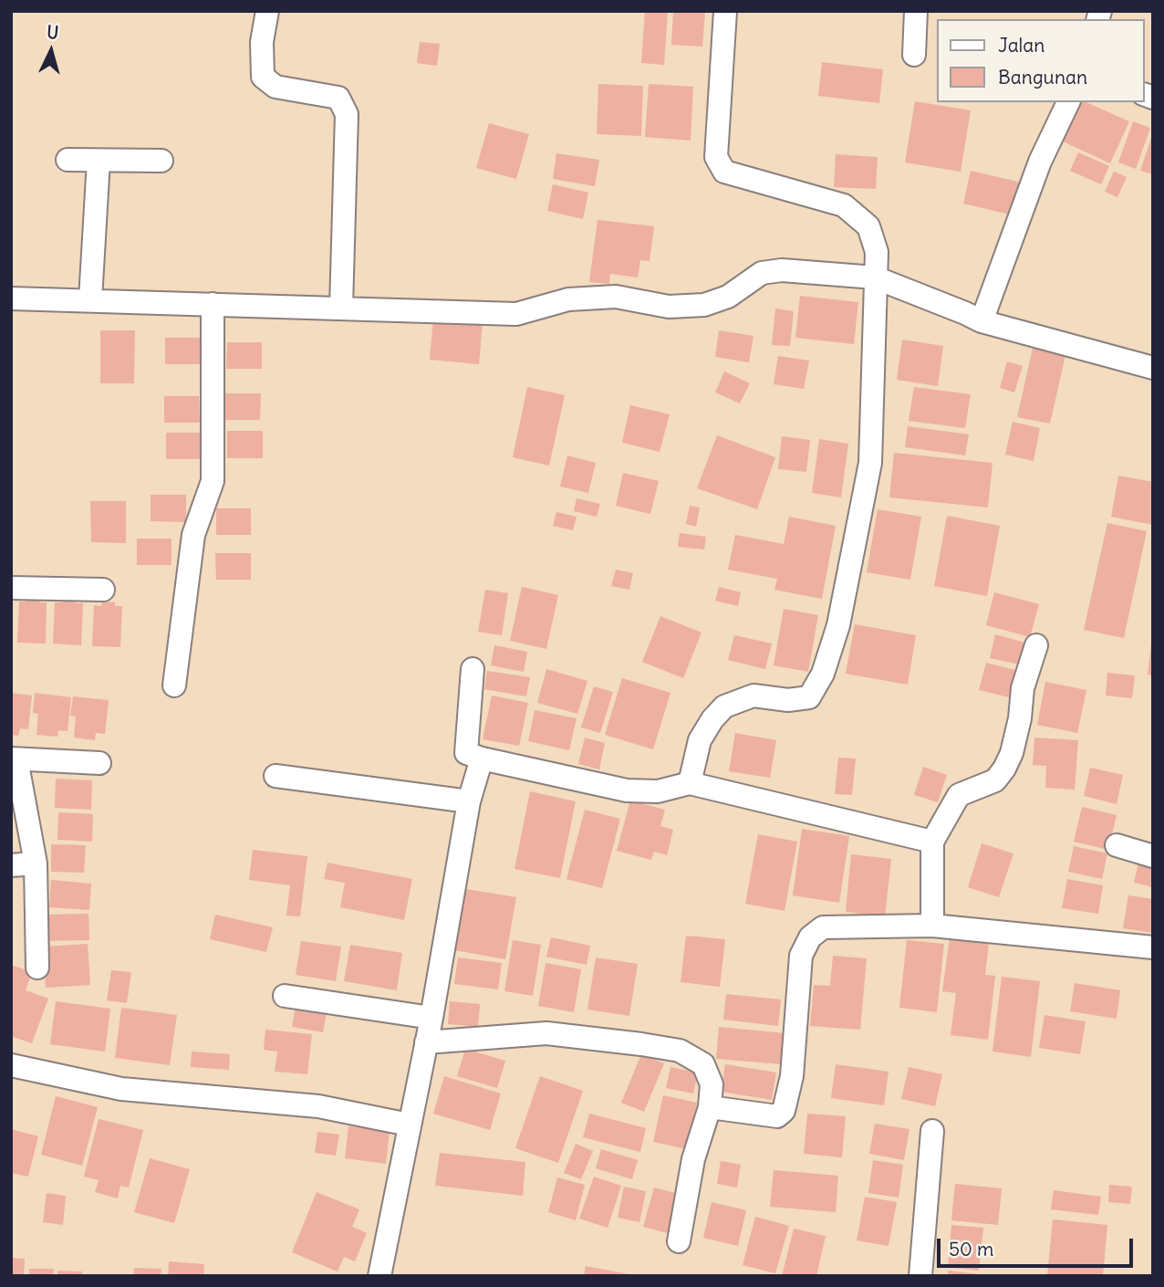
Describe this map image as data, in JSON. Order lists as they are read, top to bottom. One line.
{"legend":["Jalan","Bangunan"],"scale_bar":"50 m","north":"top"}
